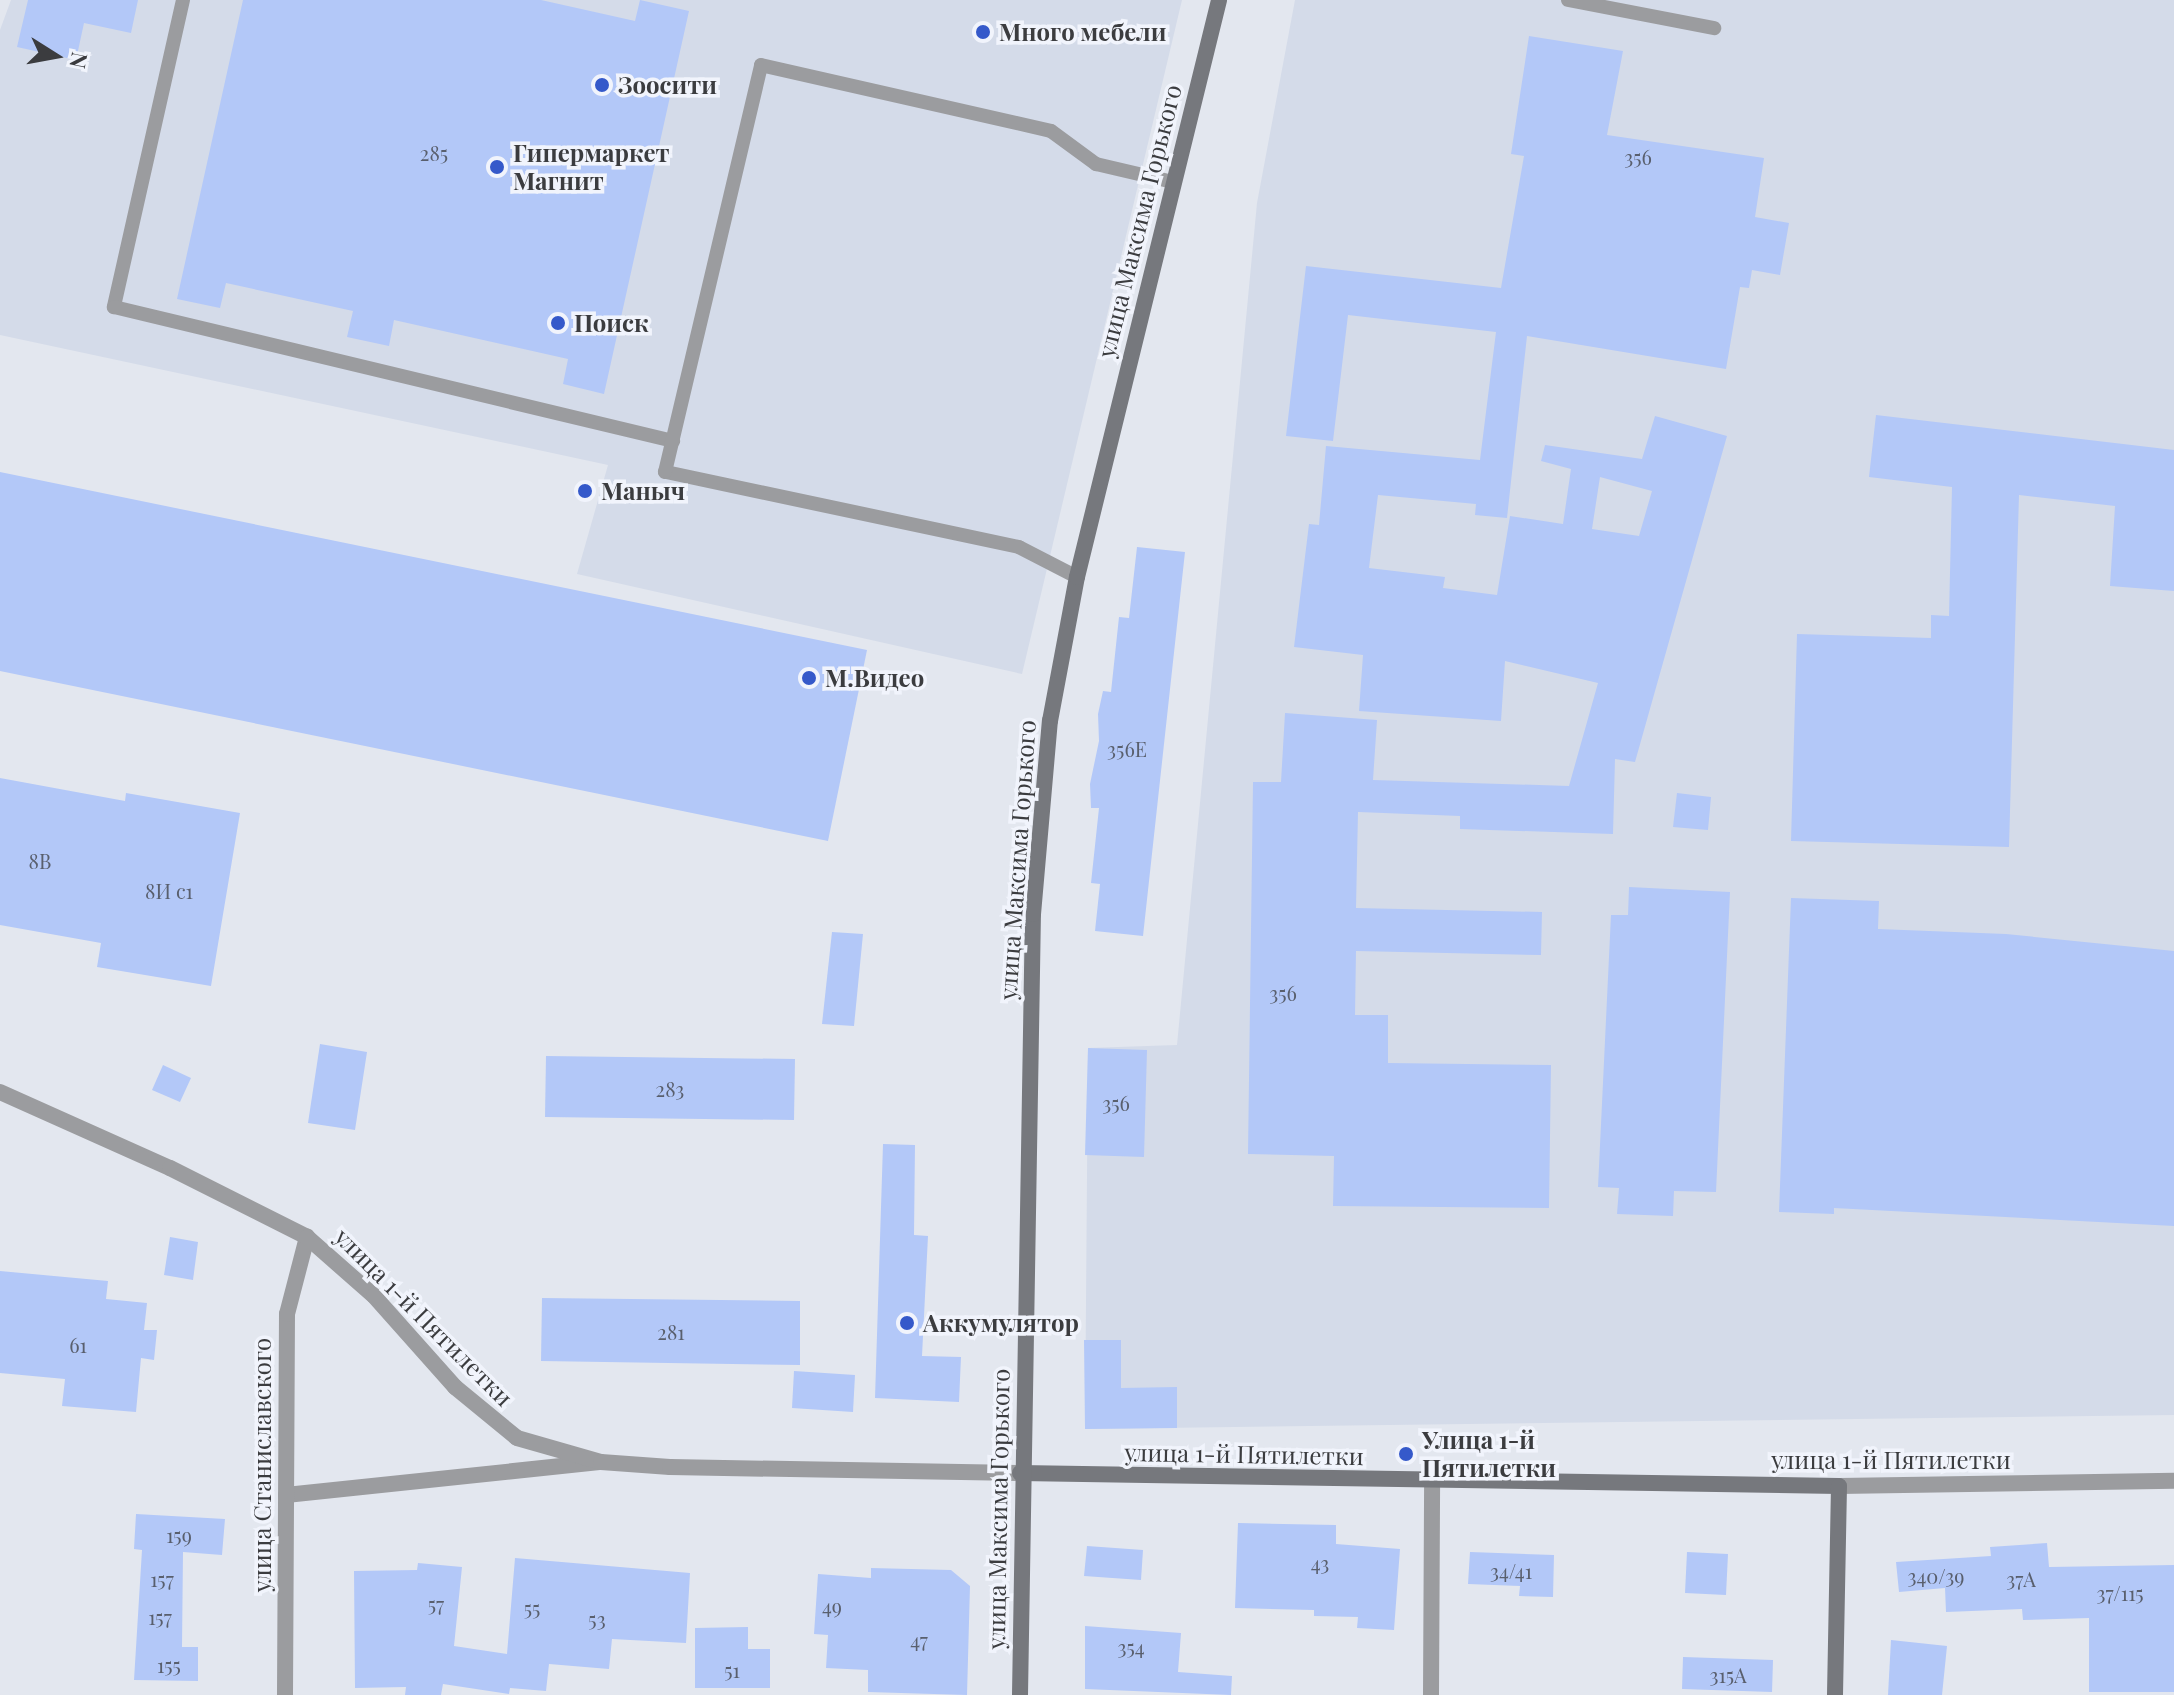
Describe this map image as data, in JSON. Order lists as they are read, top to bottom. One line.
{"streets":{"main road":["улица Максима Горького","улица 1-й Пятилетки"],"street":["улица Станиславского"]},"crossings":[["улица Максима Горького","улица 1-й Пятилетки"],["улица 1-й Пятилетки","улица Станиславского"]],"places":["Много мебели","Зоосити","Гипермаркет Магнит","Поиск","Маныч","М.Видео","Аккумулятор","Улица 1-й Пятилетки"],"house_numbers":["285","356","356Е","8В","8И с1","356","283","356","281","61","159","43","34/41","340/39","157","37А","37/115","57","49","55","157","53","47","354","155","51","315А"],"north":"right"}
